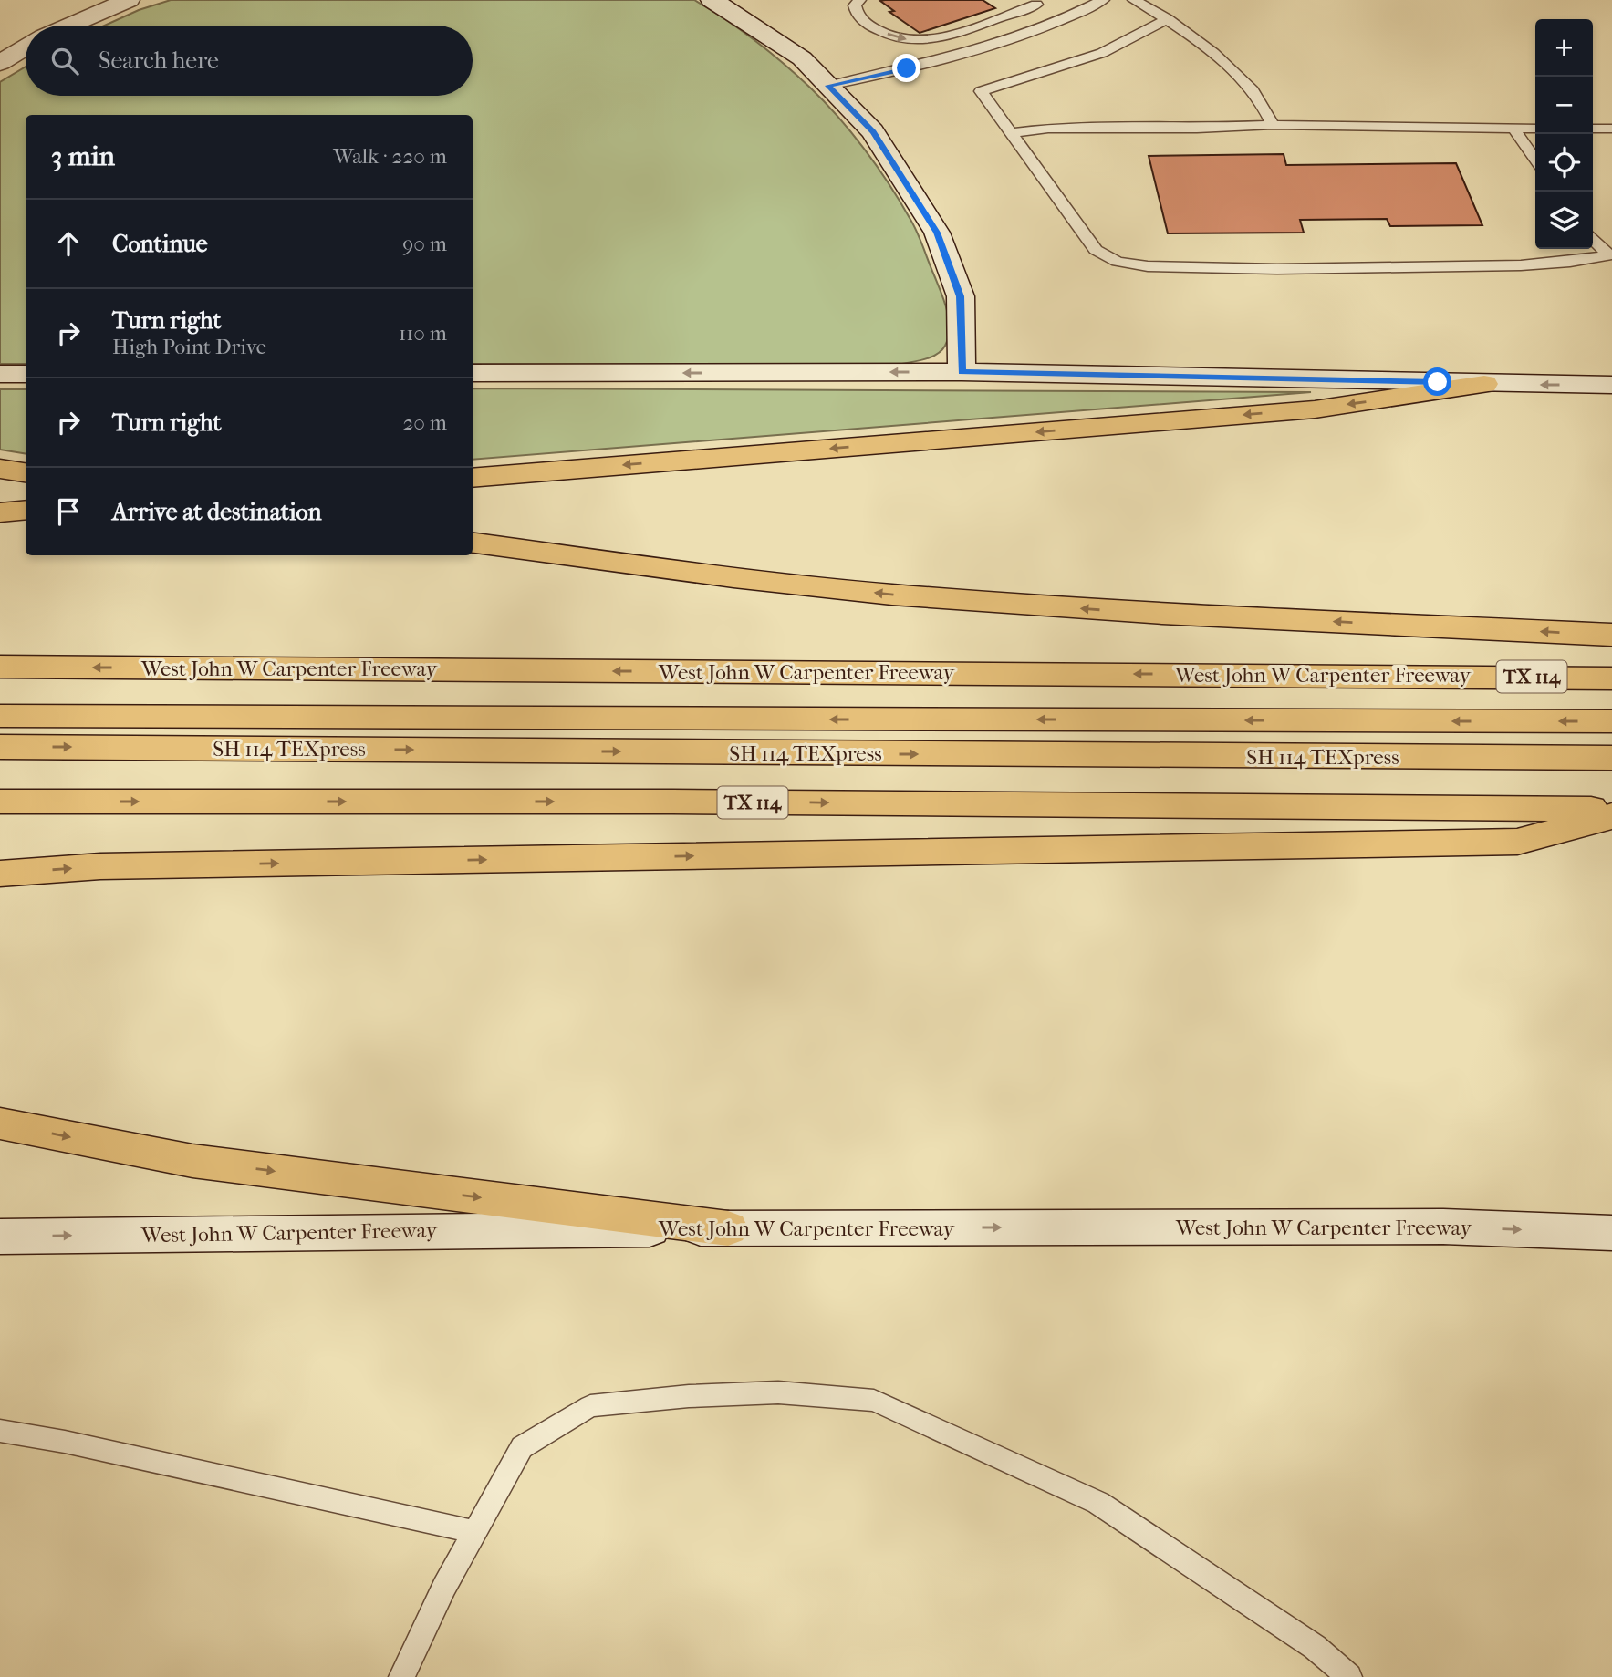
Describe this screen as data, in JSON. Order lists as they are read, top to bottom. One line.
{"streets":{"highway":["West John W Carpenter Freeway","TX 114","SH 114 TEXpress"]},"page":{"map_buttons":["+","−"],"search":"Search here","heading":["3 min","Walk · 220 m"],"list":[["Continue","90 m"],["Turn right","High Point Drive","110 m"],["Turn right","20 m"],"Arrive at destination"]}}
